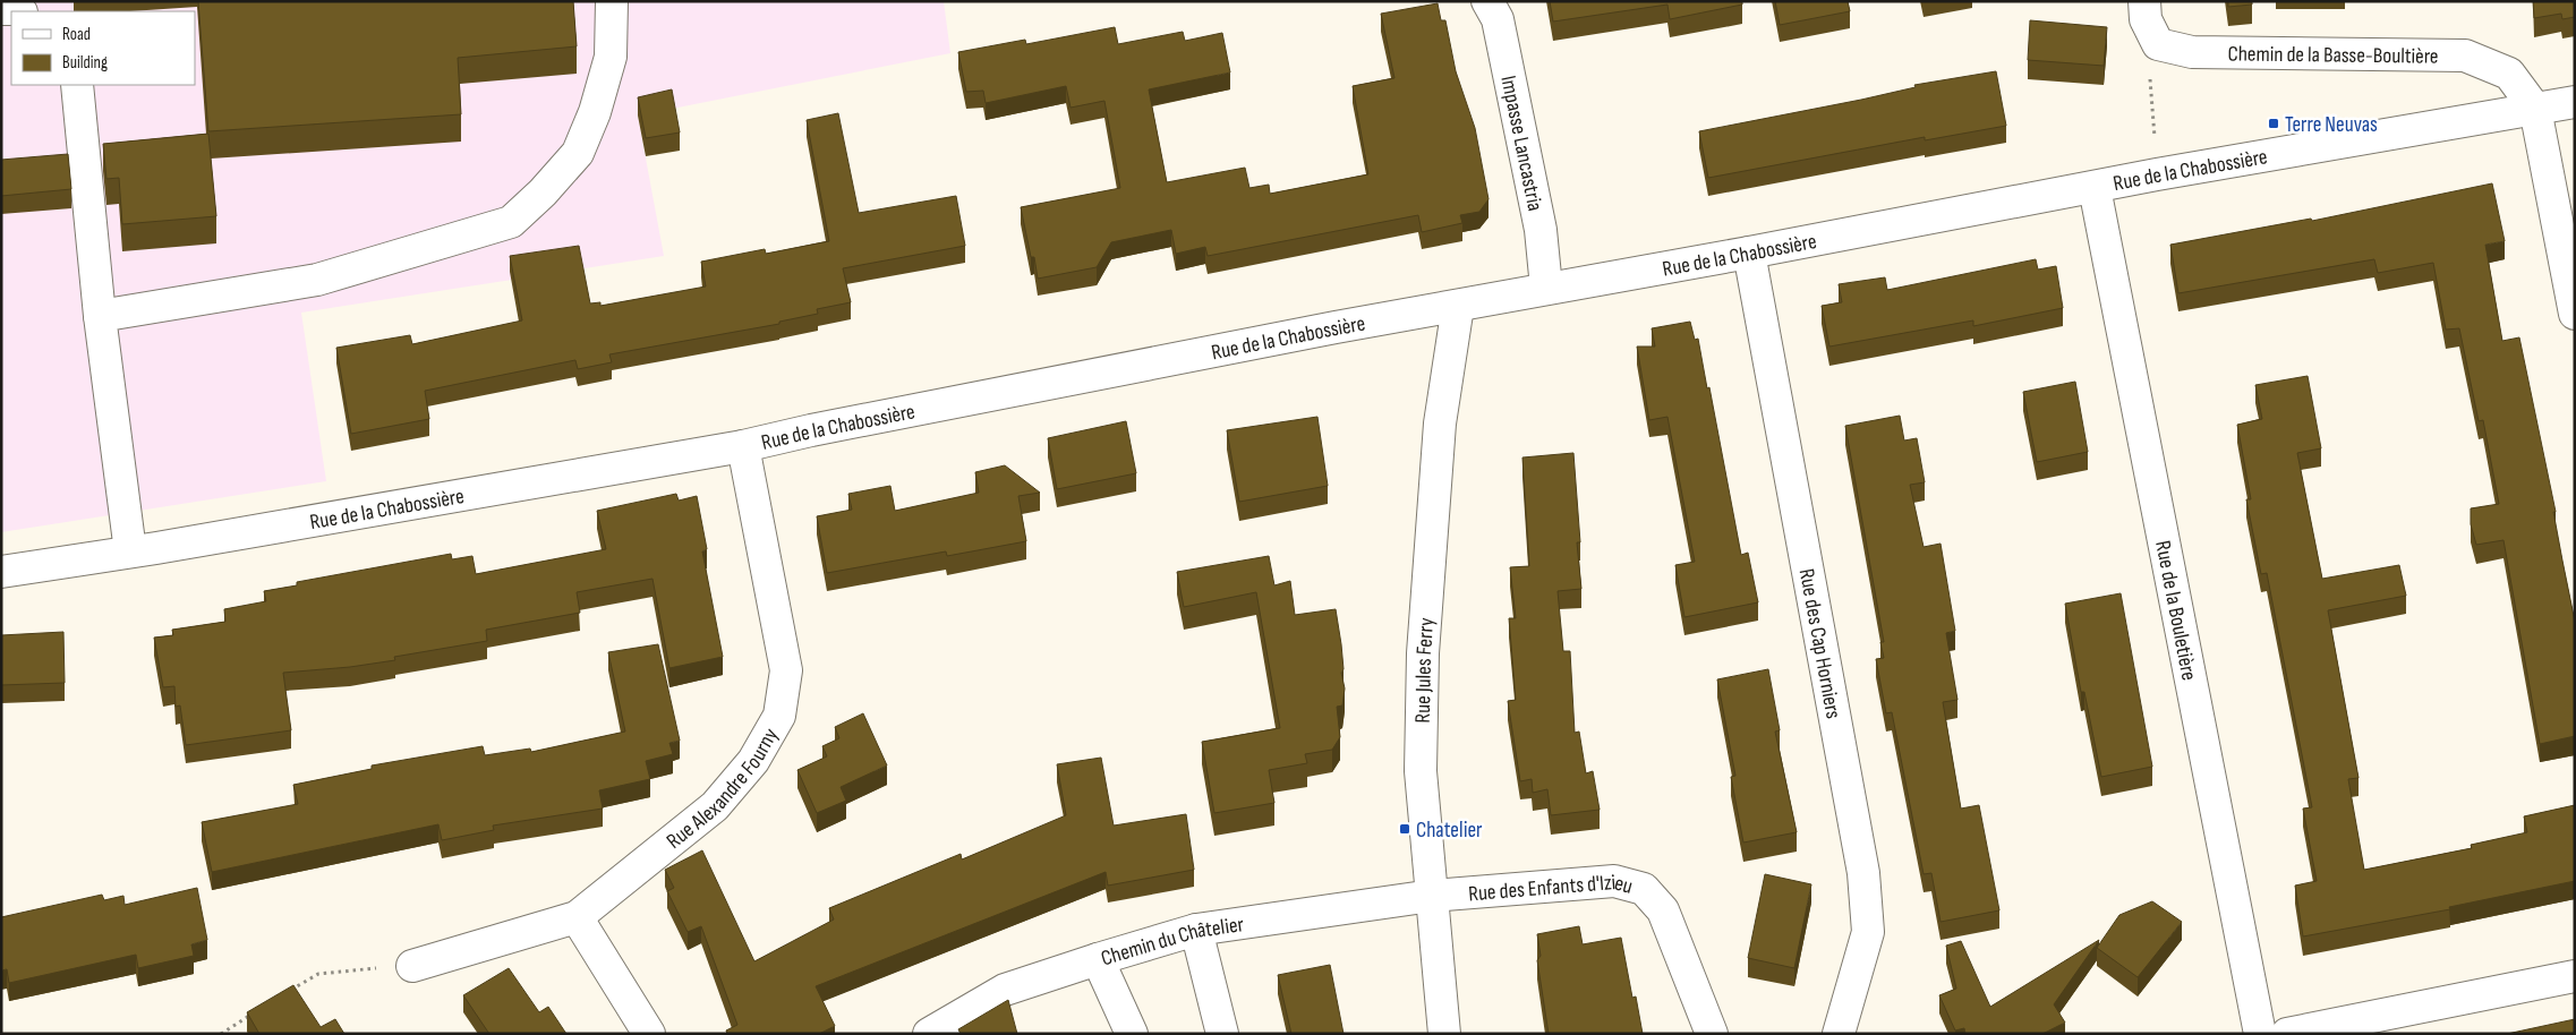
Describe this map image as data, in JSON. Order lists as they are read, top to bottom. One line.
{"streets":{"street":["Chemin de la Basse-Boultière","Impasse Lancastria","Rue de la Chabossière","Rue de la Bouletière","Rue des Cap Horniers","Rue Jules Ferry","Rue Alexandre Fourny","Rue des Enfants d'Izieu","Chemin du Châtelier"]},"crossings":[["Chemin de la Basse-Boultière","Rue de la Chabossière"],["Impasse Lancastria","Rue de la Chabossière"],["Rue de la Chabossière","Rue de la Bouletière"],["Rue de la Chabossière","Rue des Cap Horniers"],["Rue de la Chabossière","Rue Jules Ferry"],["Rue de la Chabossière","Rue Alexandre Fourny"],["Rue Jules Ferry","Rue des Enfants d'Izieu"],["Rue Jules Ferry","Chemin du Châtelier"],["Rue des Enfants d'Izieu","Chemin du Châtelier"]],"places":{"transit":["Terre Neuvas","Chatelier"]},"legend":["Road","Building"]}
